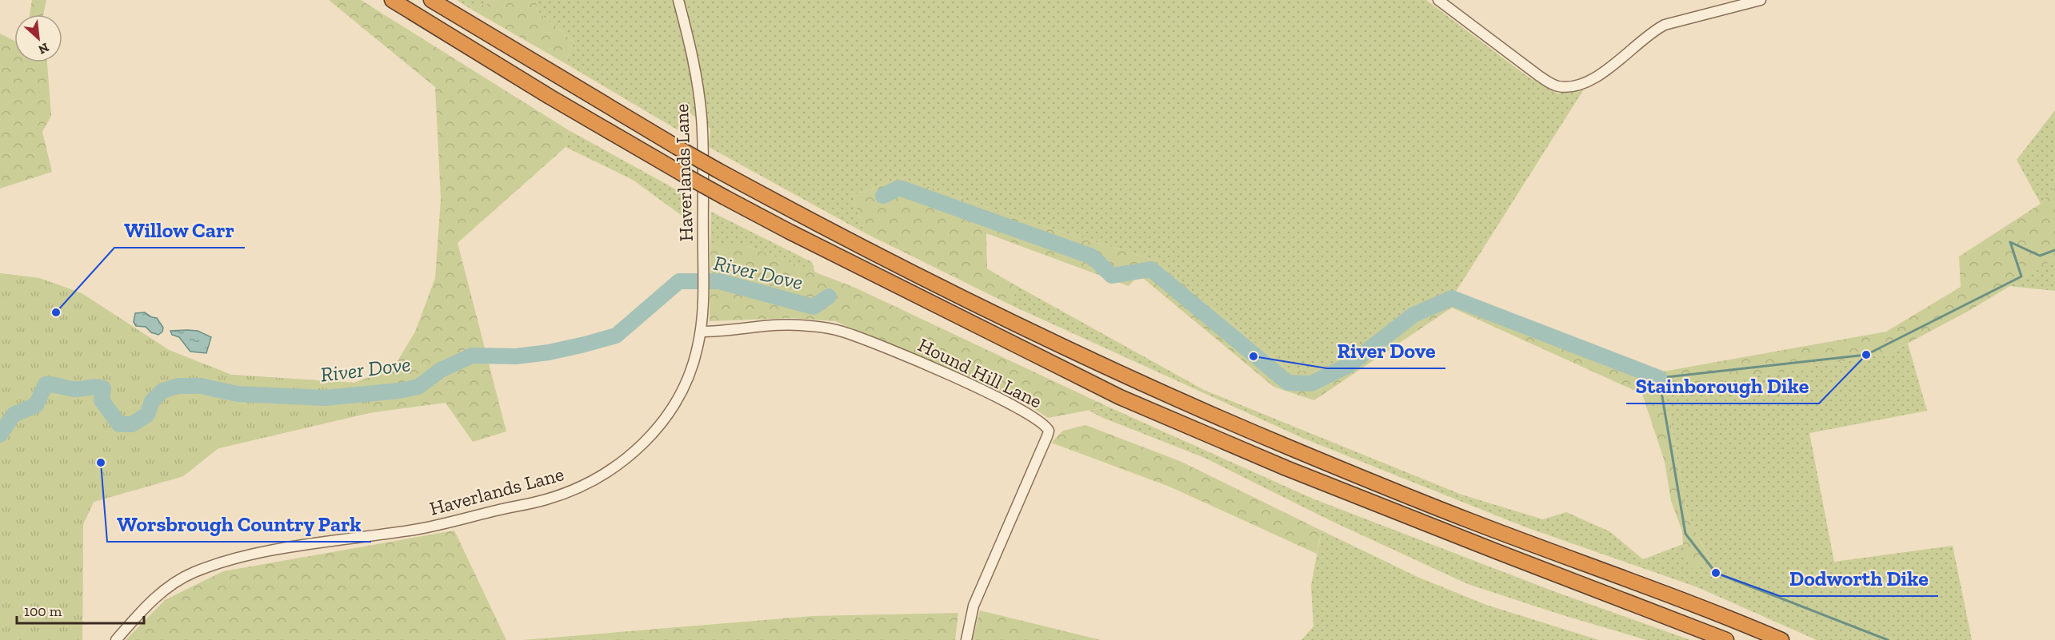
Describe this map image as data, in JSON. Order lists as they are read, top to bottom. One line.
{"streets":{"street":["Haverlands Lane","Hound Hill Lane"]},"crossings":[["Haverlands Lane","Hound Hill Lane"]],"water":["River Dove"],"places":["Willow Carr","Stainborough Dike","River Dove","Worsbrough Country Park","Dodworth Dike"],"scale_bar":"100 m","north":"bottom right"}
